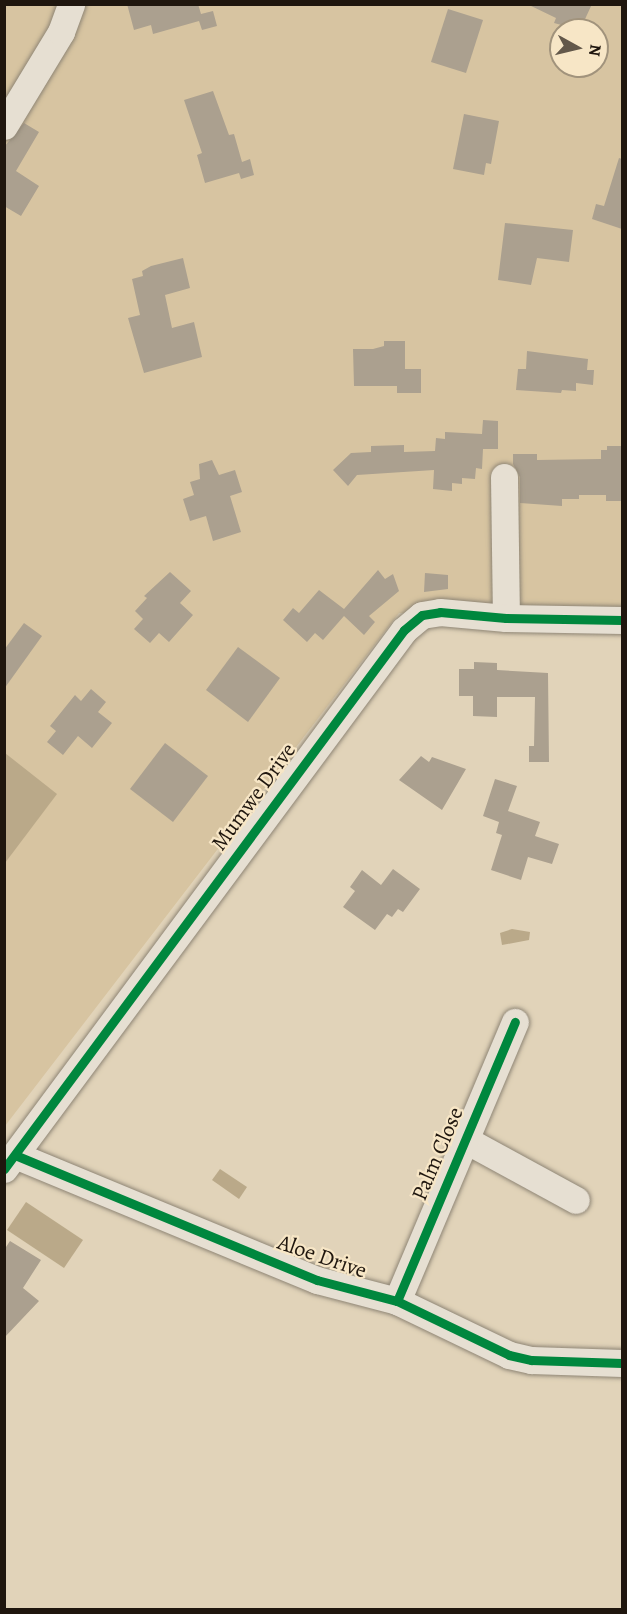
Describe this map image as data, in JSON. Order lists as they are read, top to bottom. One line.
{"streets":{"street":["Mumwe Drive","Palm Close","Aloe Drive"]},"crossings":[["Mumwe Drive","Aloe Drive"],["Palm Close","Aloe Drive"]],"north":"right"}
